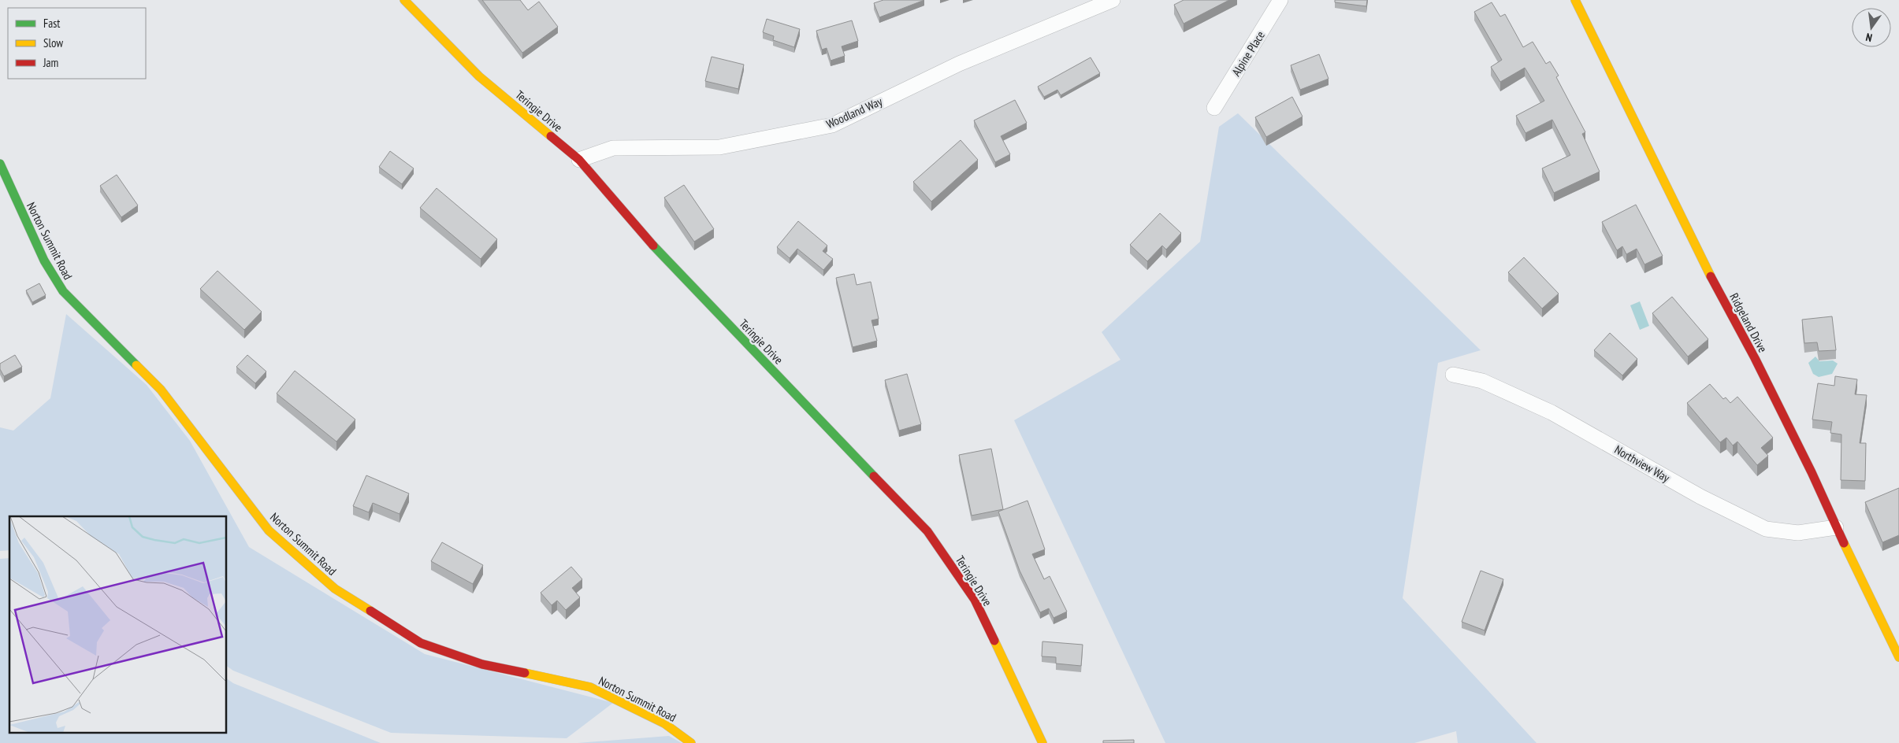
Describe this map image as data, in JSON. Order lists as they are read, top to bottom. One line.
{"streets":{"street":["Alpine Place","Teringie Drive","Woodland Way","Norton Summit Road","Ridgeland Drive","Northview Way"]},"crossings":[["Teringie Drive","Woodland Way"],["Ridgeland Drive","Northview Way"]],"legend":["Fast","Slow","Jam"],"north":"bottom"}
